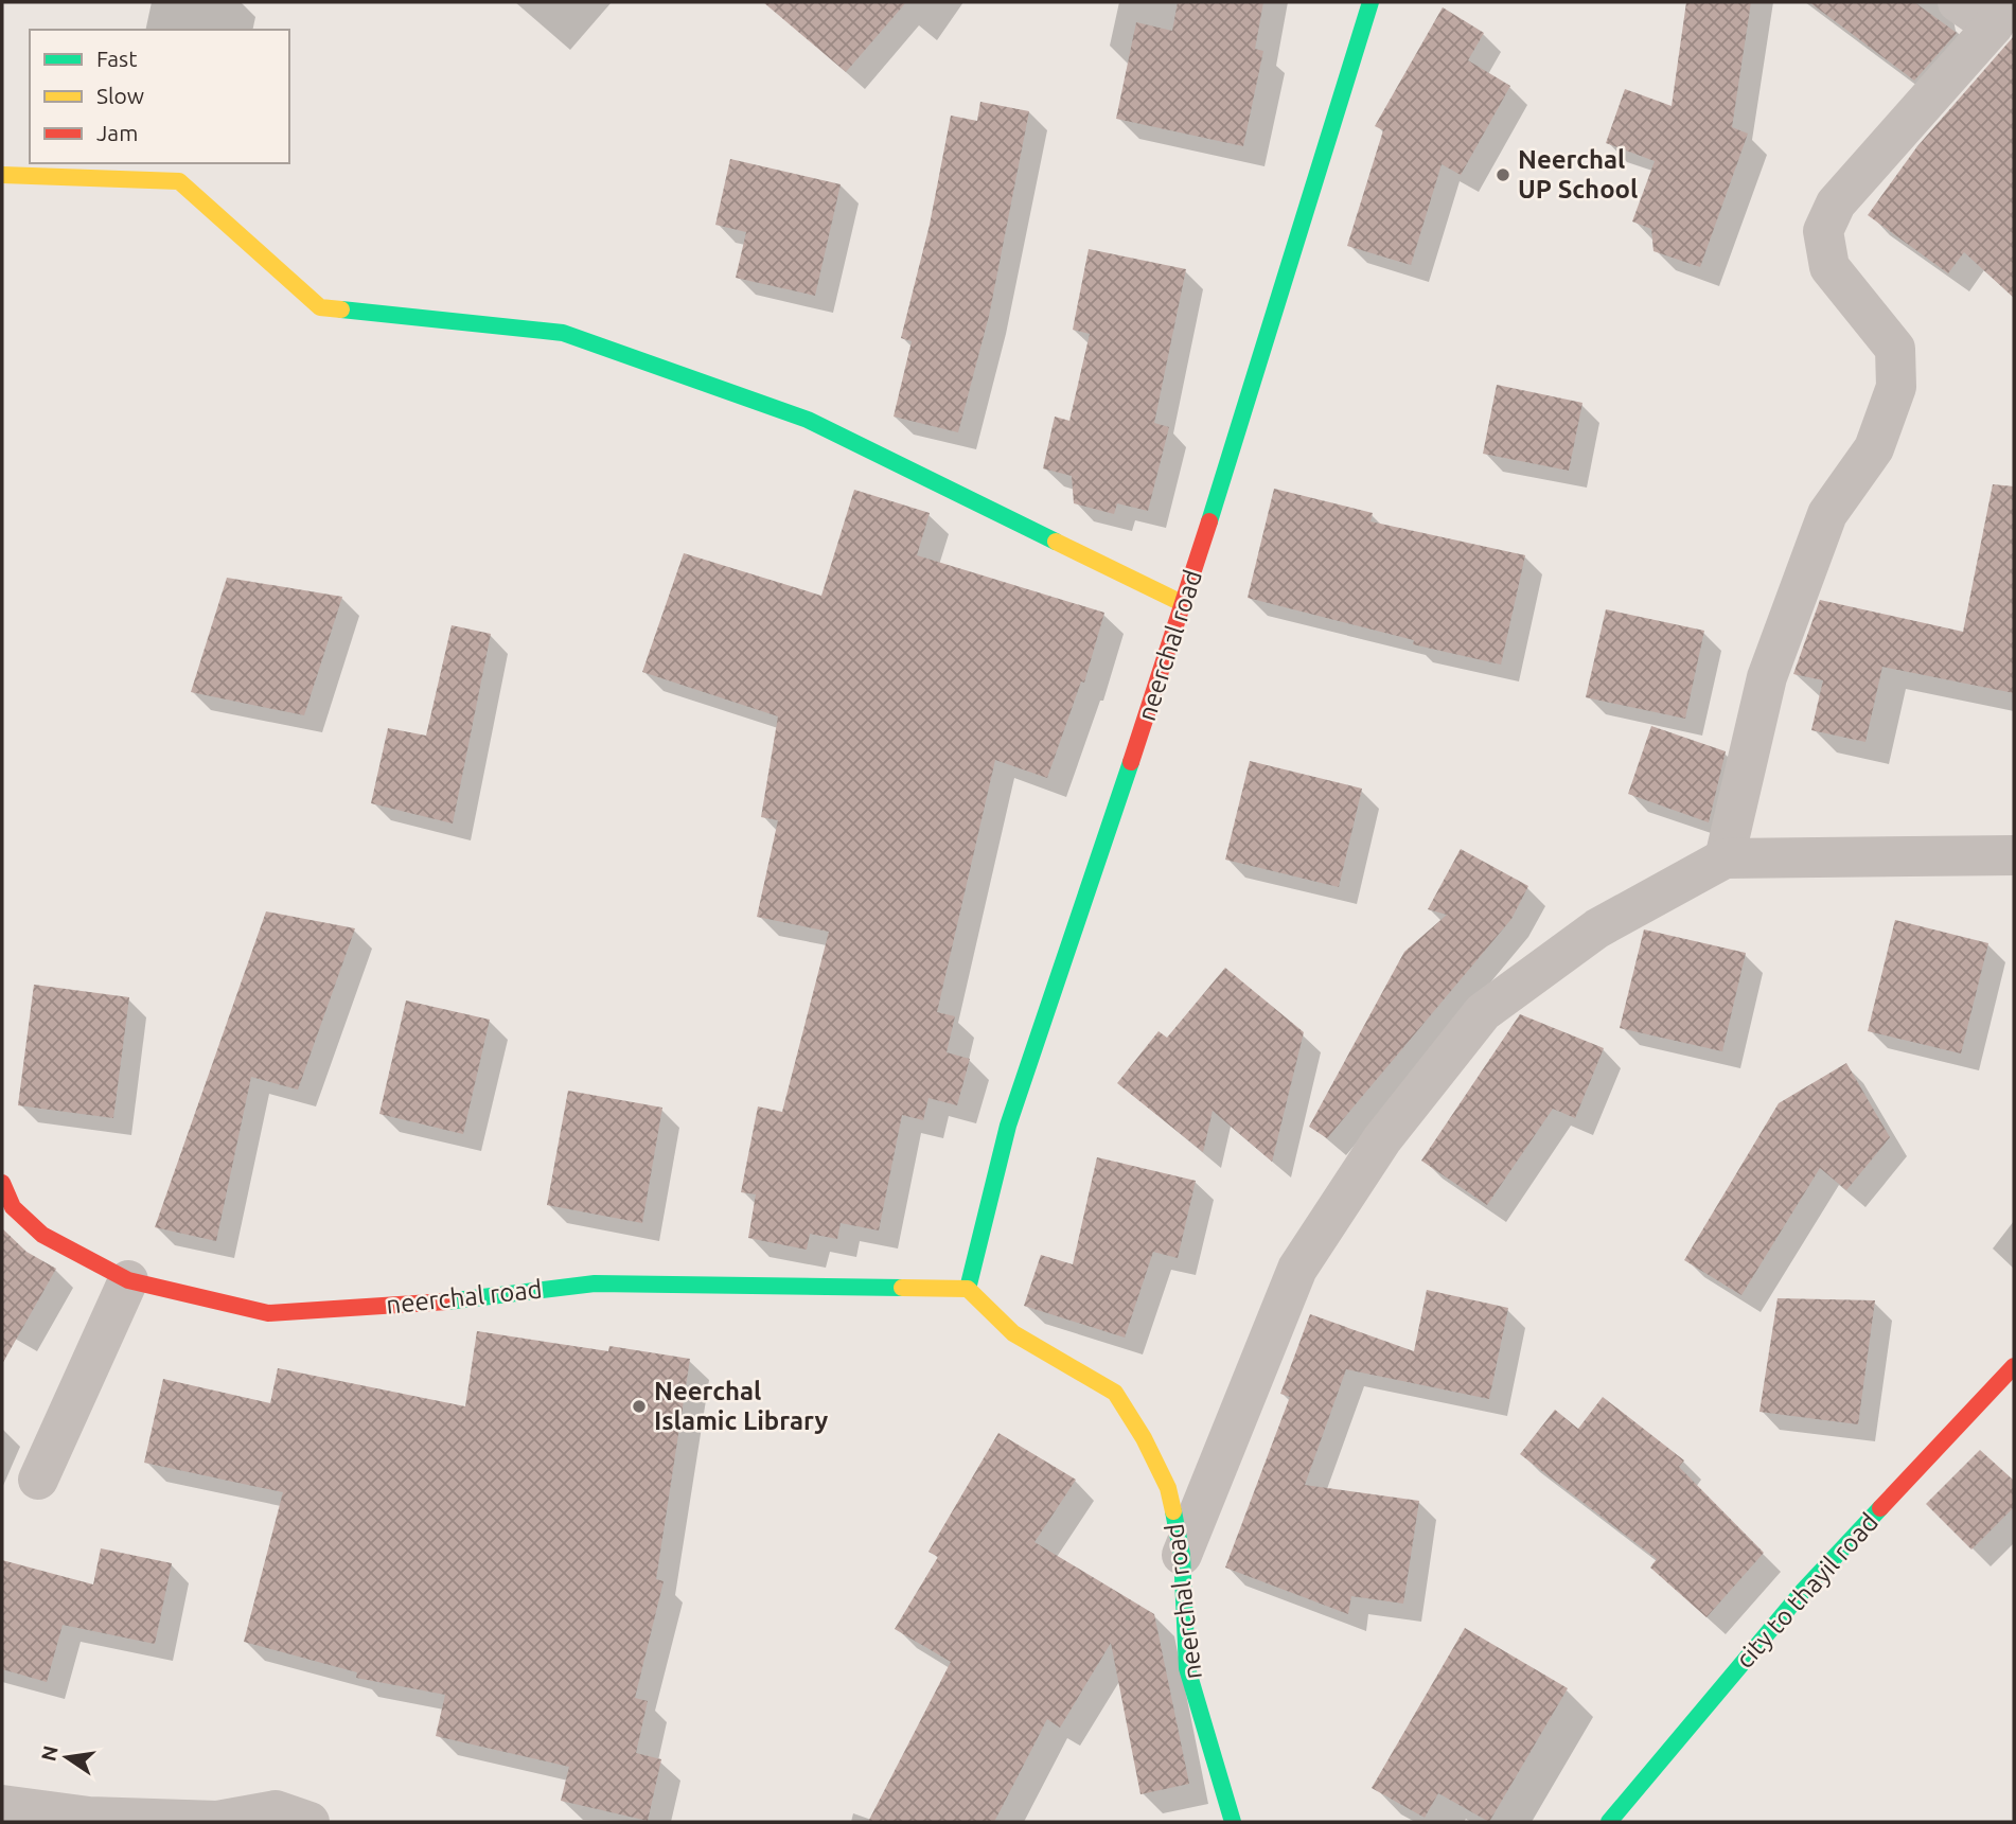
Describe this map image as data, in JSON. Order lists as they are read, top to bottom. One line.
{"streets":{"street":["neerchal road","city to thayil road"]},"places":["Neerchal UP School","Neerchal Islamic Library"],"legend":["Fast","Slow","Jam"],"north":"left"}
